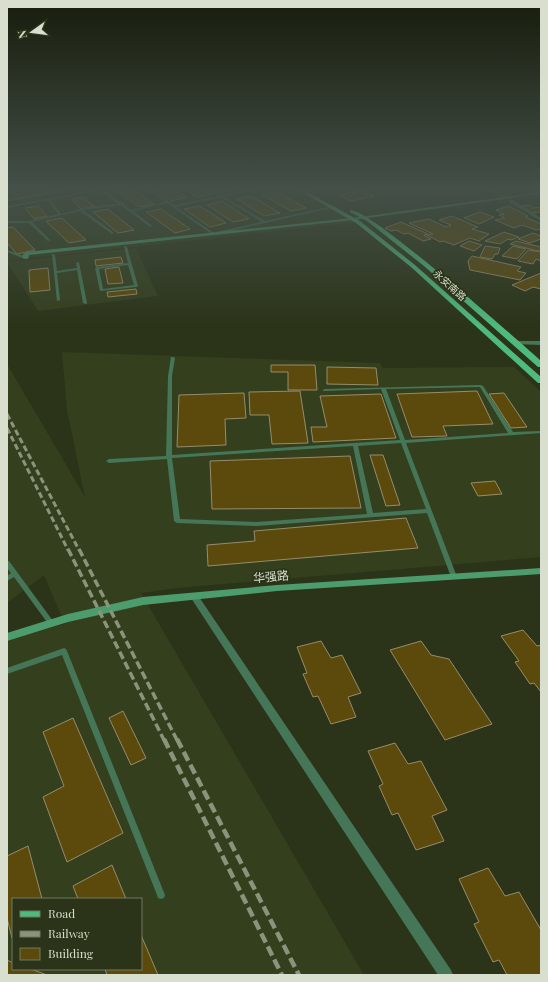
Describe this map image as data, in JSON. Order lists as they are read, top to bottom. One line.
{"streets":{"main road":["永安南路"],"street":["华强路"]},"legend":["Road","Railway","Building"],"north":"left"}
